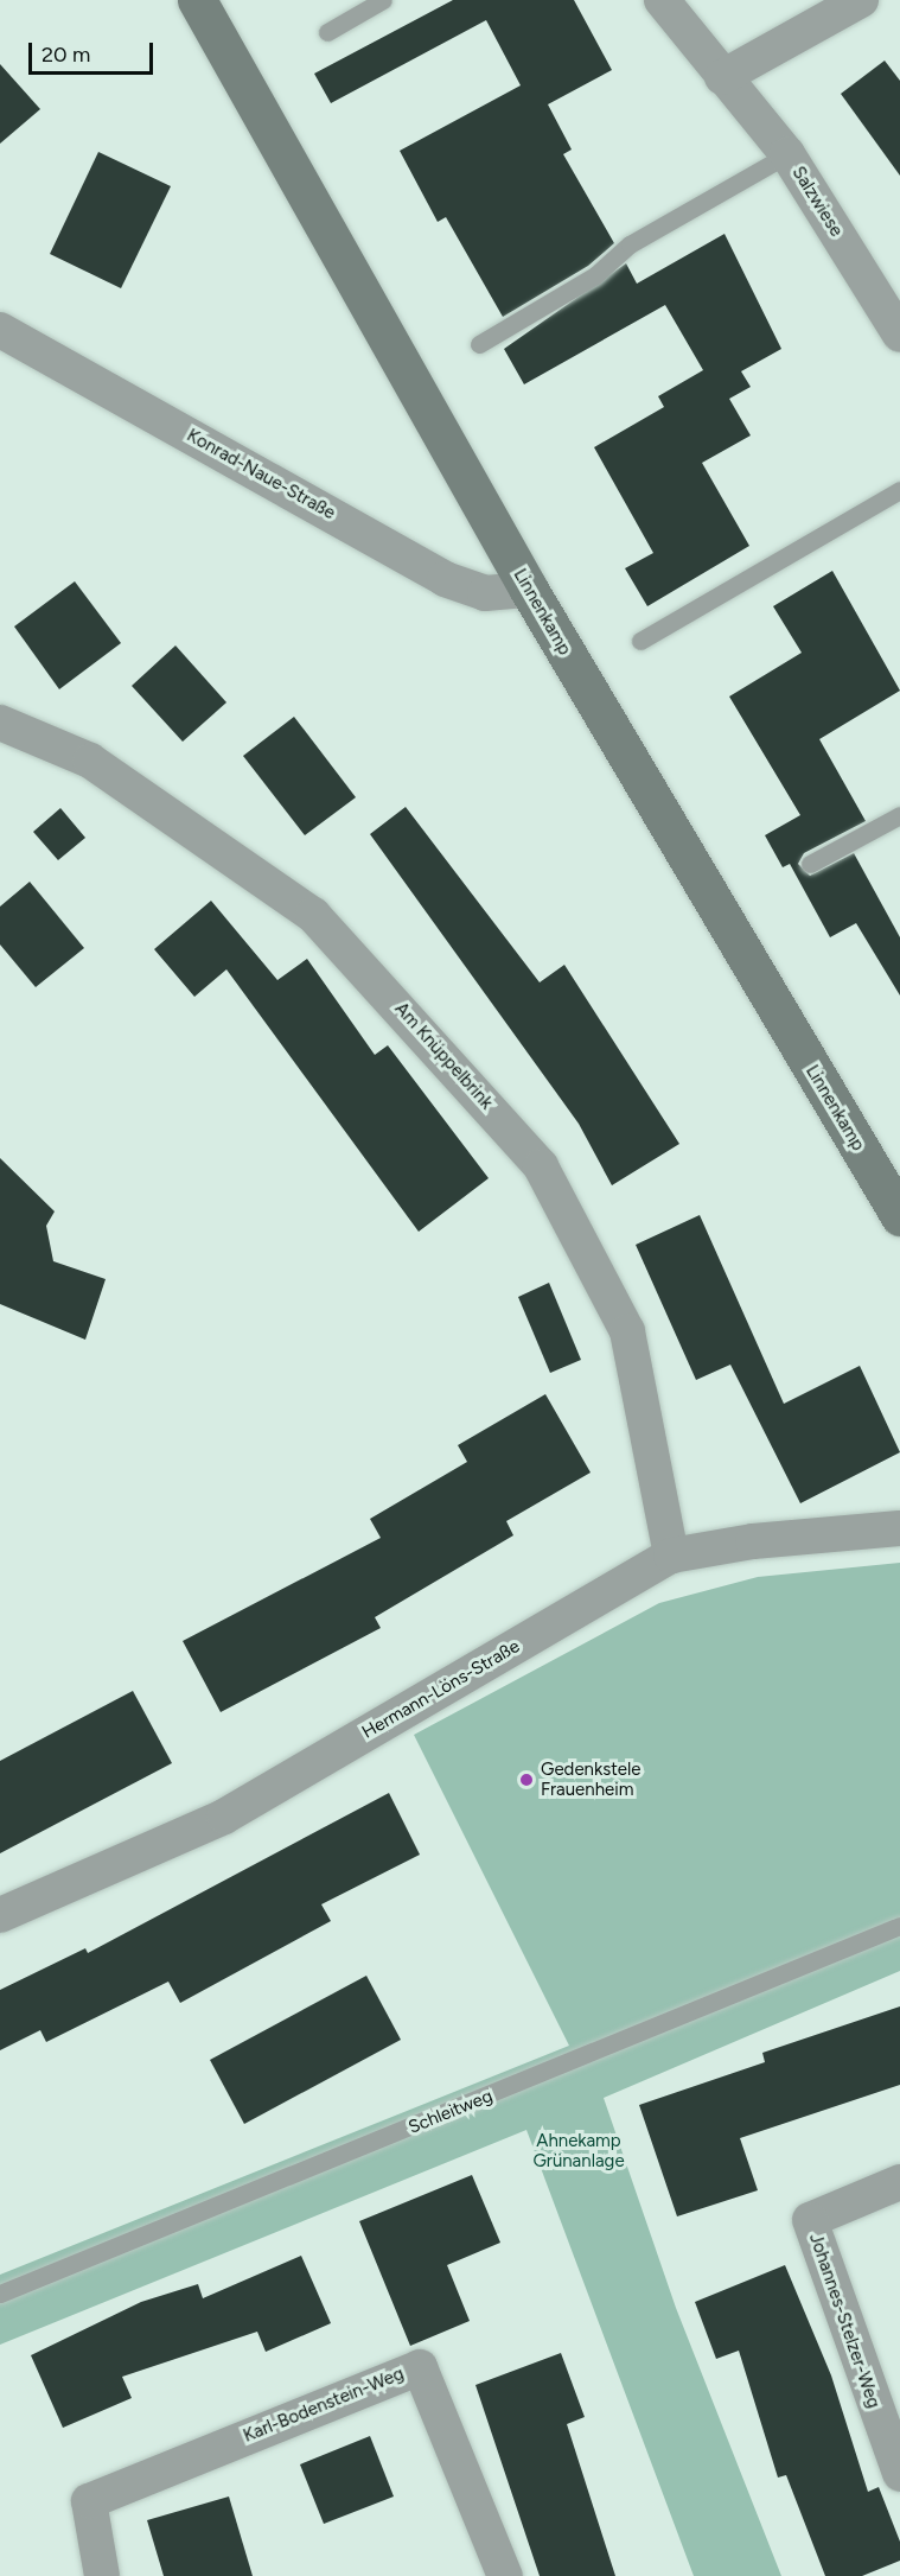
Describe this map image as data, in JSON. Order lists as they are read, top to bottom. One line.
{"streets":{"main road":["Linnenkamp"],"street":["Salzwiese","Konrad-Naue-Straße","Am Knüppelbrink","Hermann-Löns-Straße","Johannes-Stelzer-Weg","Karl-Bodenstein-Weg"],"lane":["Schleitweg"]},"crossings":[["Konrad-Naue-Straße","Linnenkamp"],["Am Knüppelbrink","Hermann-Löns-Straße"]],"parks":["Ahnekamp Grünanlage"],"places":["Gedenkstele Frauenheim"],"scale_bar":"20 m"}
